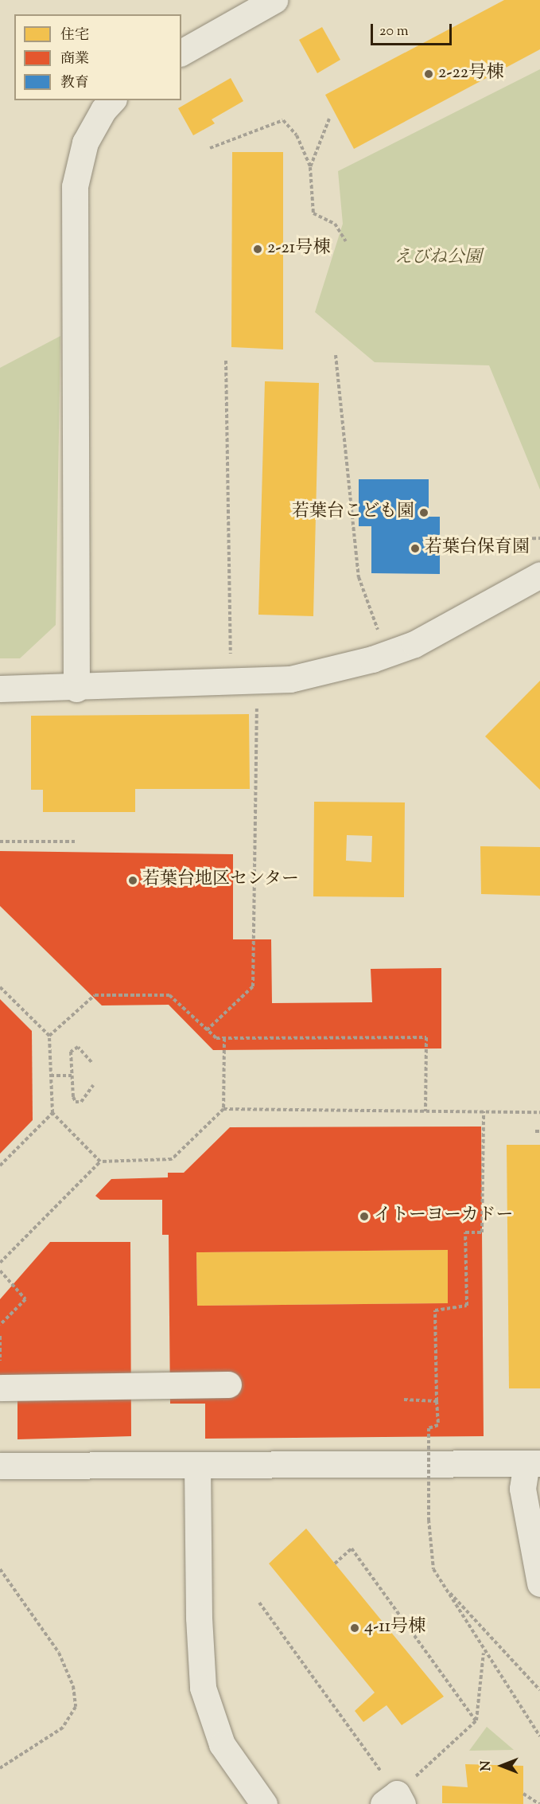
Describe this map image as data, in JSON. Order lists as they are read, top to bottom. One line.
{"parks":["えびね公園"],"places":["2-22号棟","2-21号棟","若葉台こども園","若葉台保育園","若葉台地区センター","イトーヨーカドー","4-11号棟"],"legend":["住宅","商業","教育"],"scale_bar":"20 m","north":"left"}
